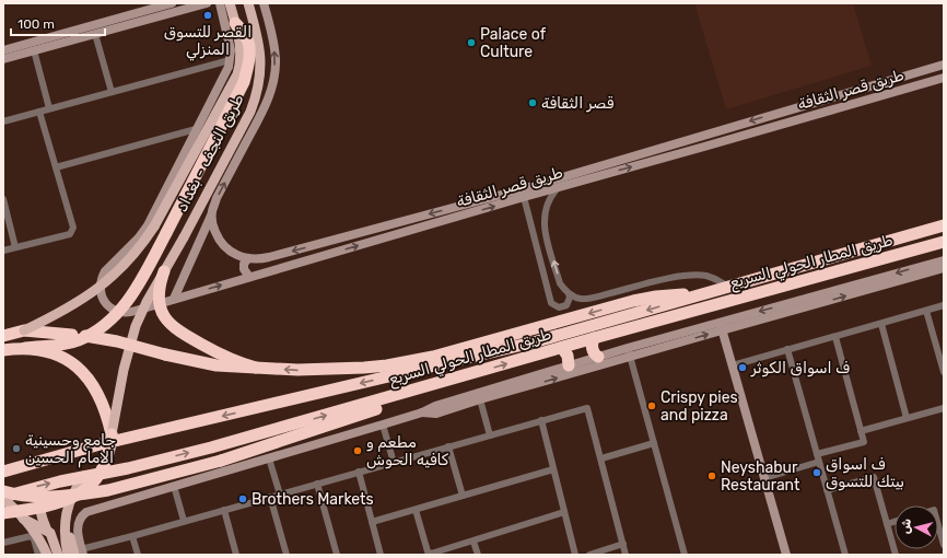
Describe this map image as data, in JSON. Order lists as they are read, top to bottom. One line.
{"streets":{"highway":["طريق المطار الحولي السريع"],"main road":["طريق النجف - بغداد"],"street":["طريق قصر الثقافة"]},"places":["القصر للتسوق المنزلي","Palace of Culture","قصر الثقافة","ف اسواق الكوثر","Crispy pies and pizza","جامع وحسينية الامام الحسين","مطعم و كافيه الحوش","ف اسواق بيتك للتسوق","Neyshabur Restaurant","Brothers Markets"],"scale_bar":"100 m","north":"left"}
